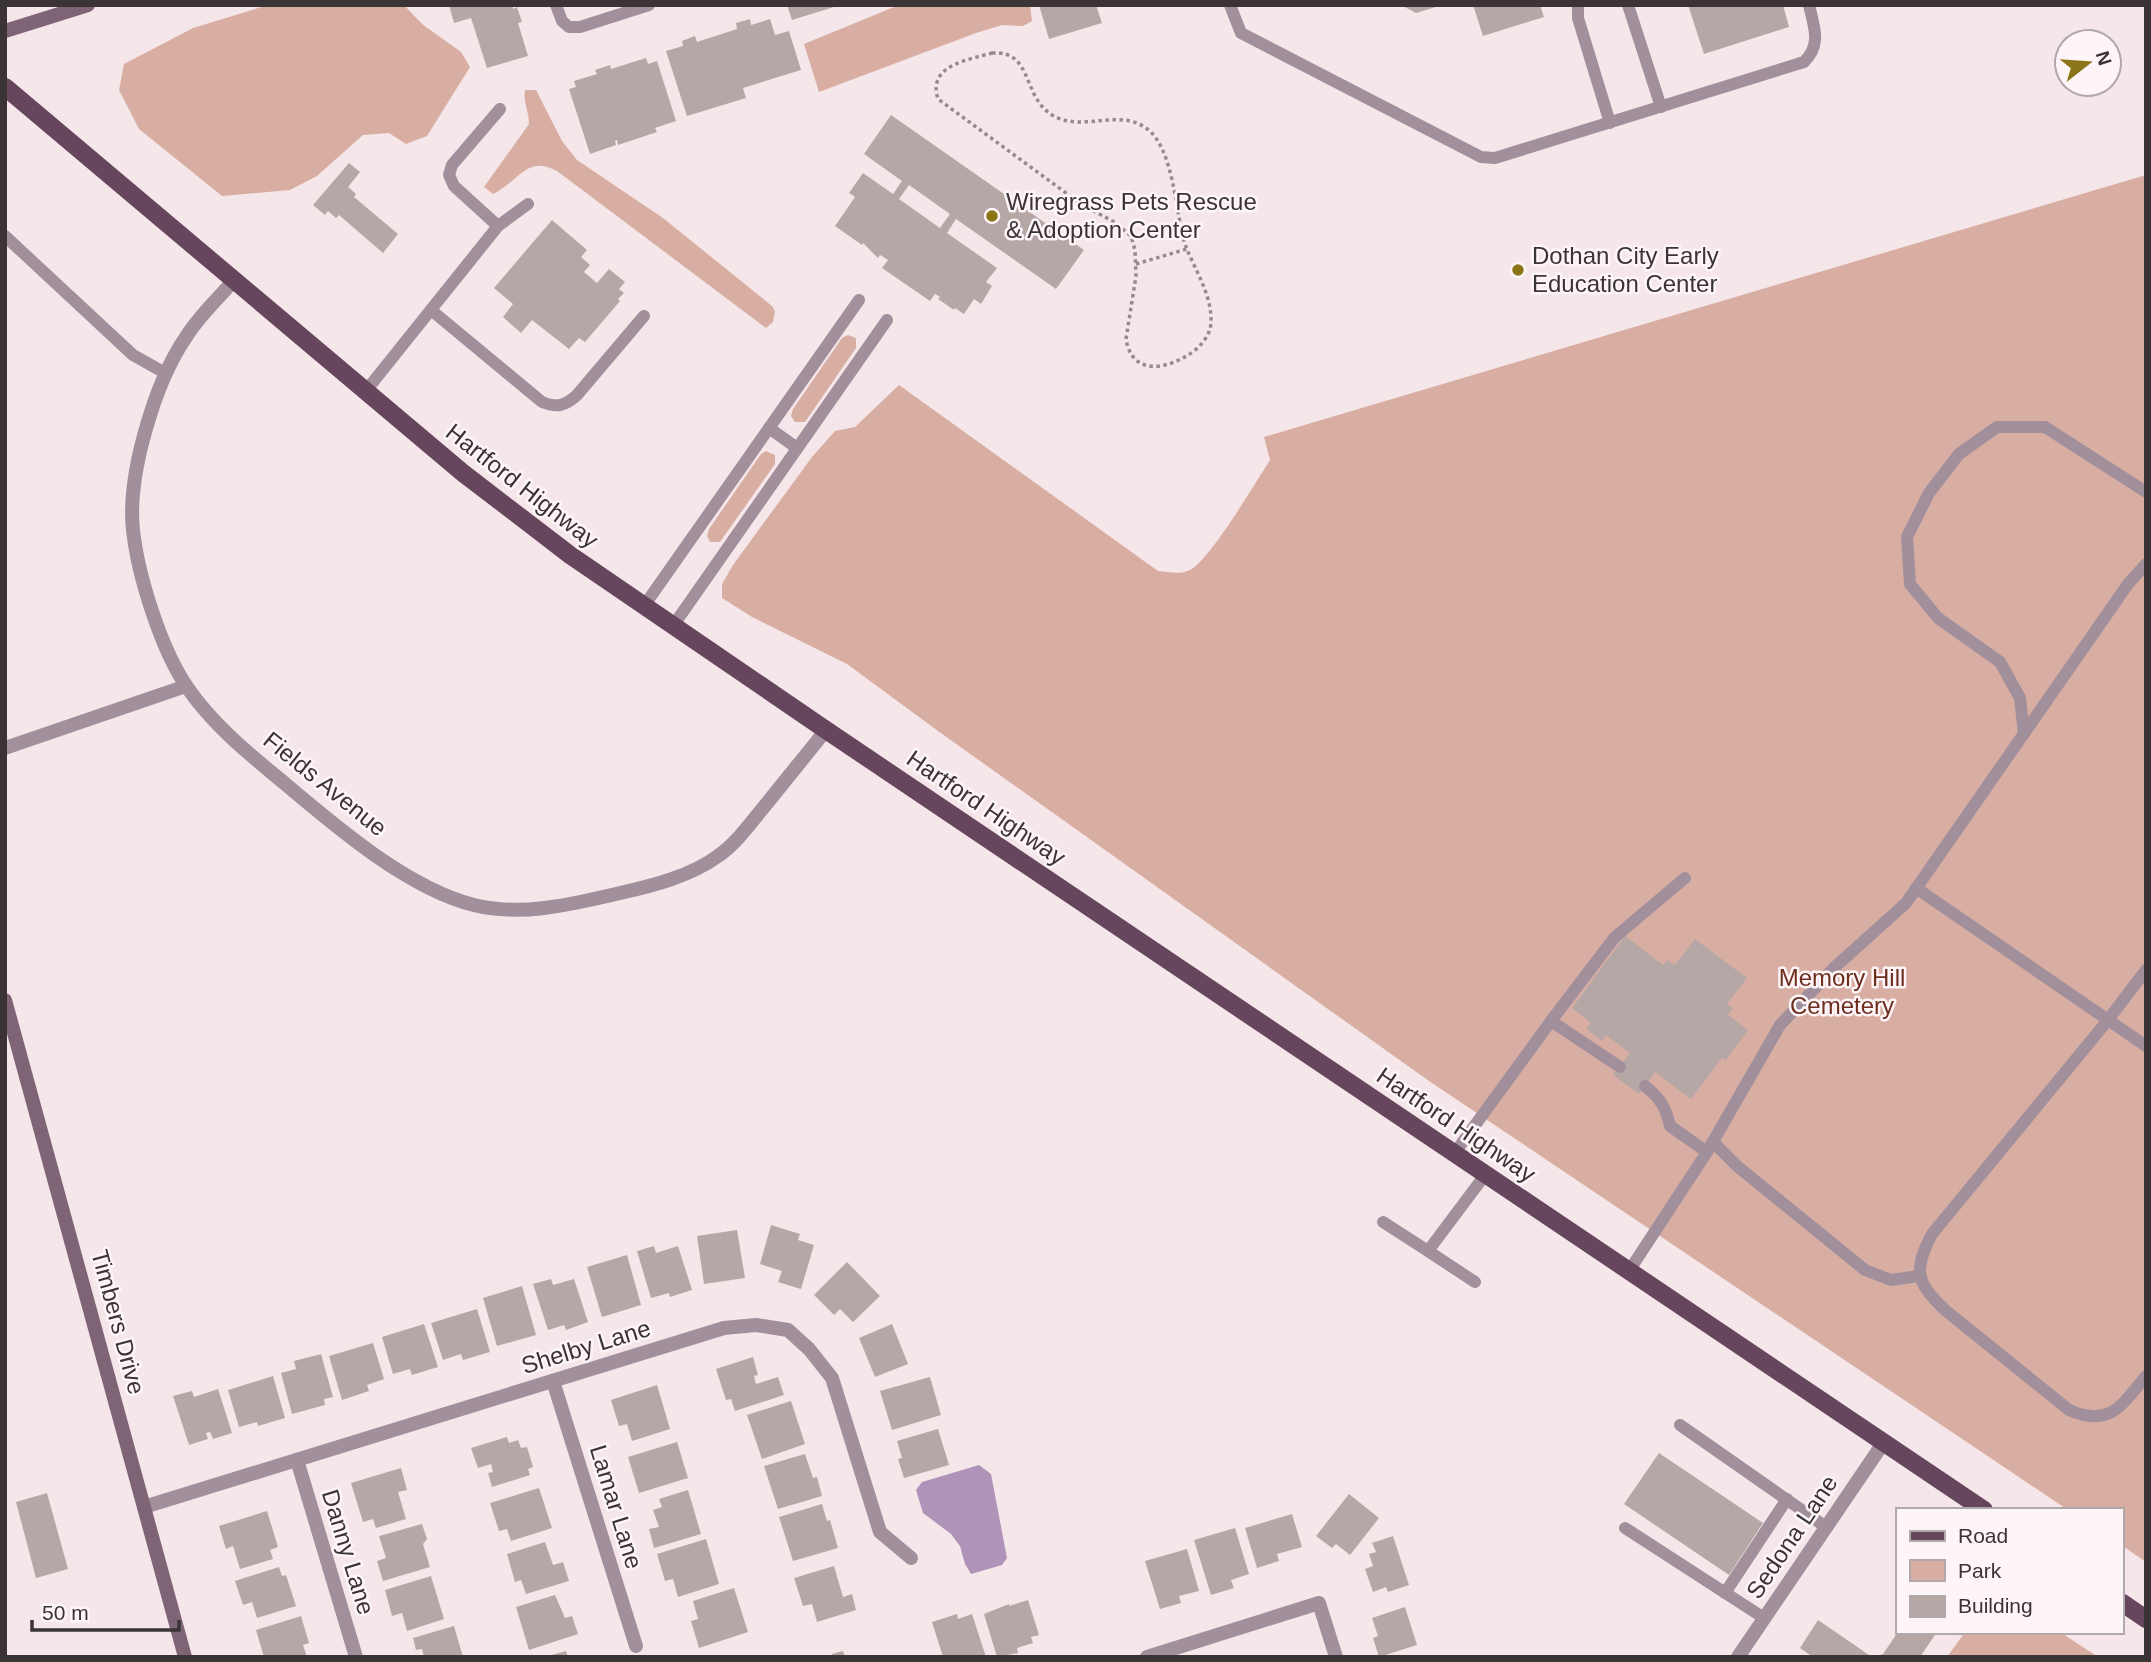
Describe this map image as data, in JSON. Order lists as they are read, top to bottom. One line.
{"streets":{"main road":["Hartford Highway"],"street":["Fields Avenue","Timbers Drive","Shelby Lane","Lamar Lane","Sedona Lane","Danny Lane"]},"crossings":[["Hartford Highway","Fields Avenue"],["Hartford Highway","Sedona Lane"],["Timbers Drive","Shelby Lane"],["Shelby Lane","Lamar Lane"],["Shelby Lane","Danny Lane"]],"parks":["Memory Hill Cemetery"],"places":["Wiregrass Pets Rescue & Adoption Center","Dothan City Early Education Center"],"legend":["Road","Park","Building"],"scale_bar":"50 m","north":"right"}
